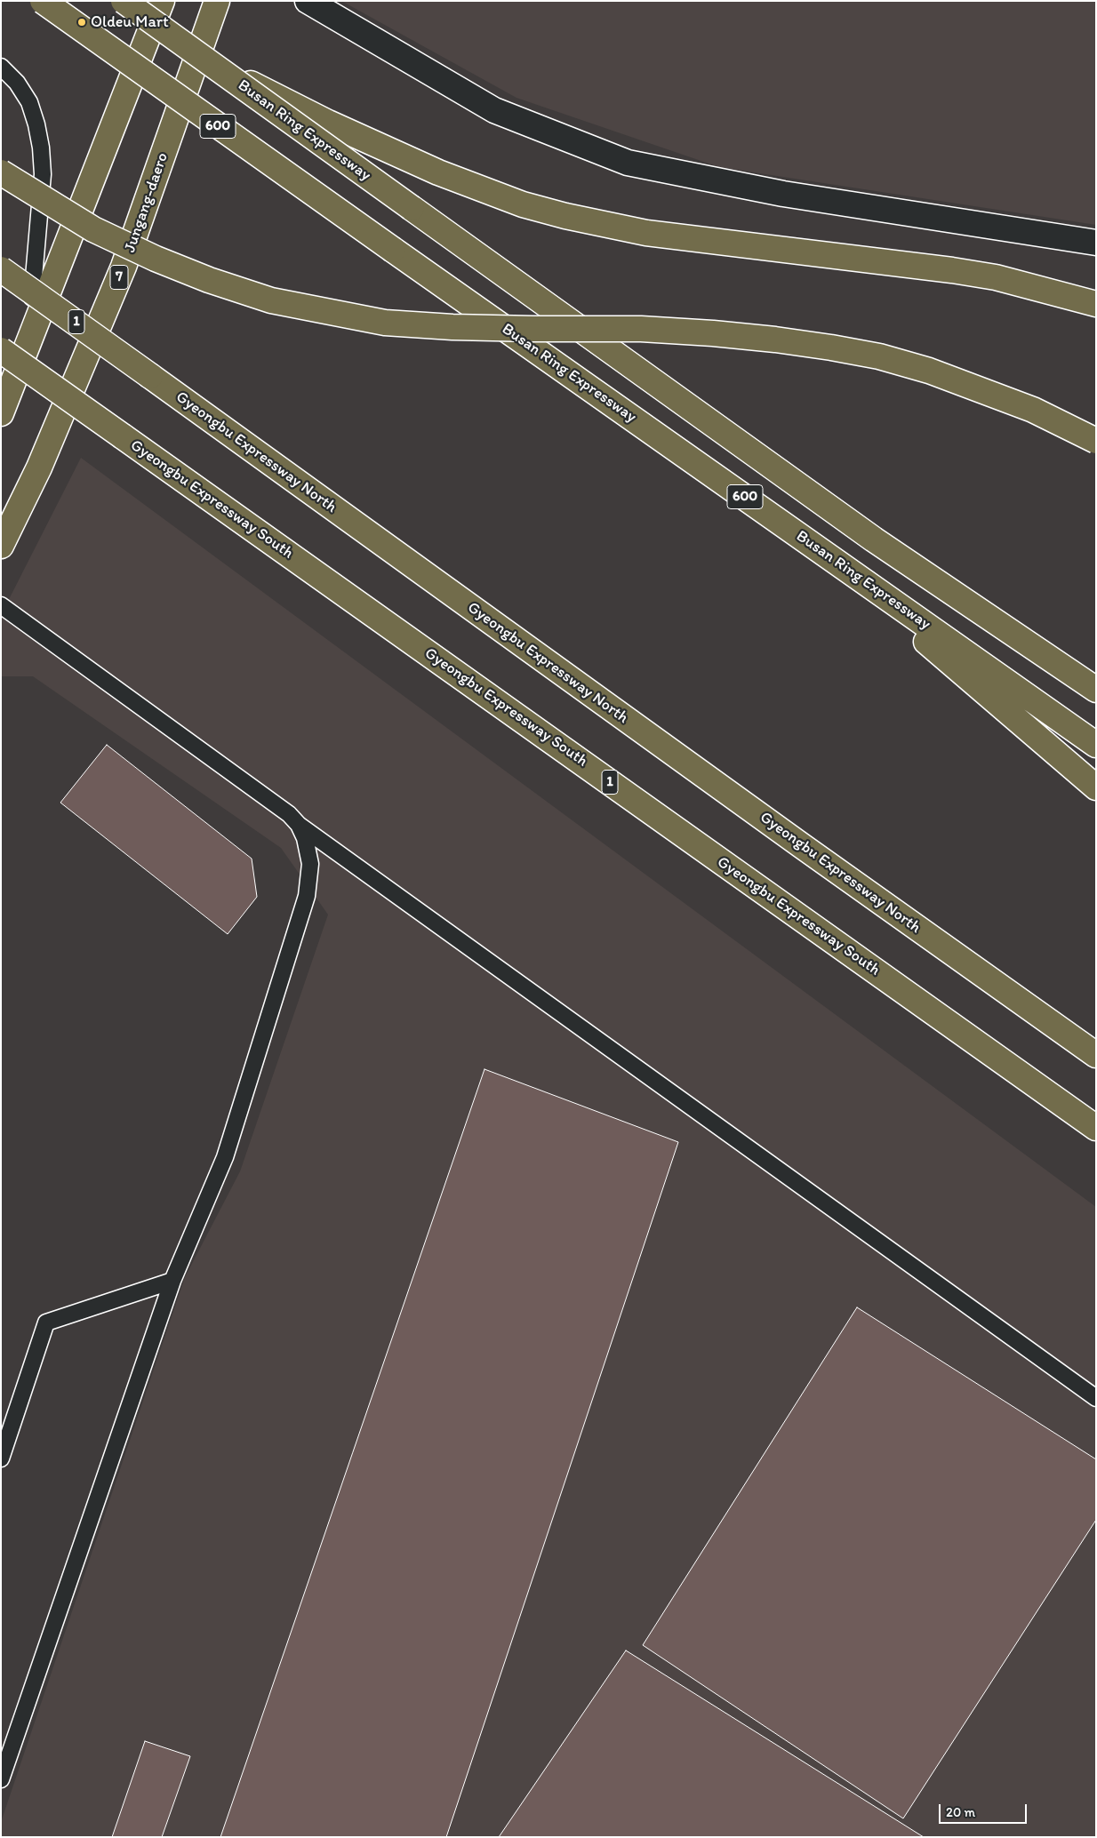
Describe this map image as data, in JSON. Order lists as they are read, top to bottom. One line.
{"streets":{"main road":["600","Busan Ring Expressway","Jungang-daero","7","1","Gyeongbu Expressway North","Gyeongbu Expressway South"]},"places":["Oldeu Mart"],"scale_bar":"20 m"}
